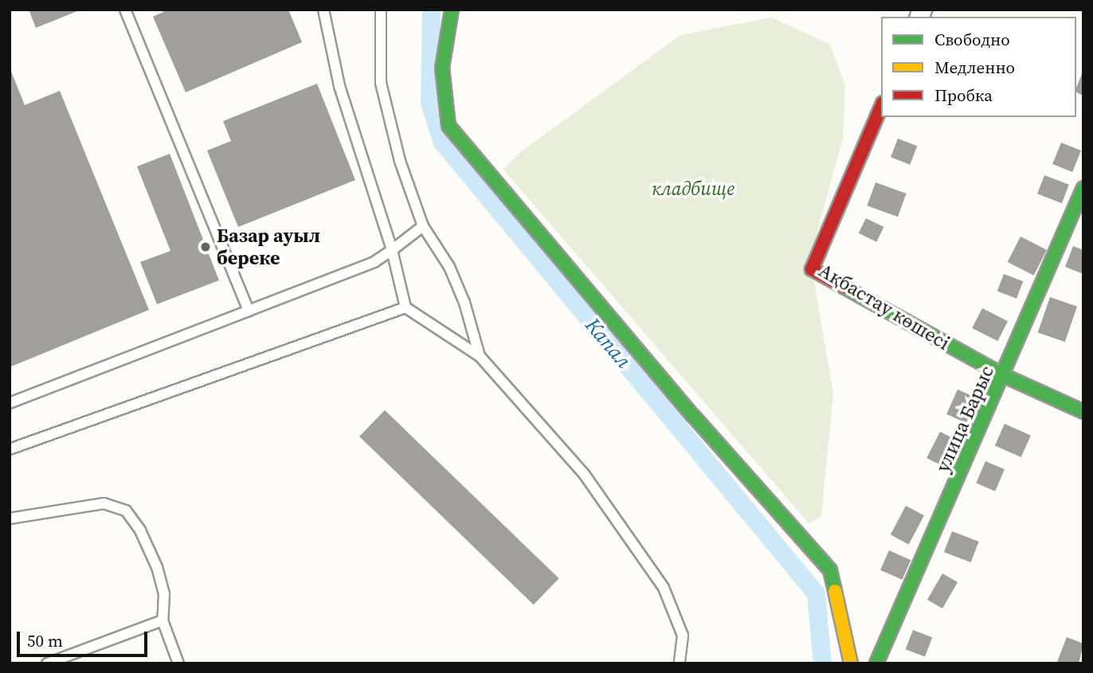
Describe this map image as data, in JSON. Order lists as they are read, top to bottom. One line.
{"streets":{"street":["Ақбастау көшесі","улица Барыс"]},"crossings":[["Ақбастау көшесі","улица Барыс"]],"water":["Капал"],"parks":["кладбище"],"places":["Базар ауыл береке"],"legend":["Свободно","Медленно","Пробка"],"scale_bar":"50 m"}
